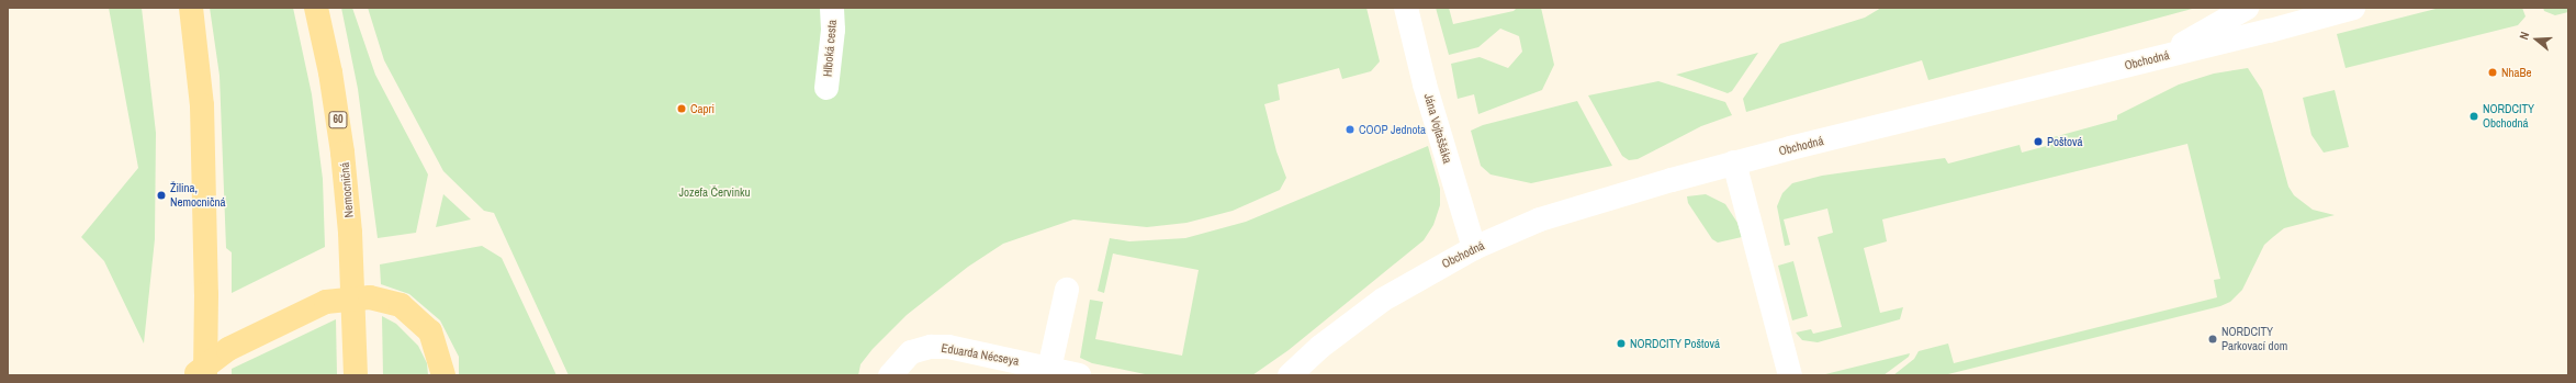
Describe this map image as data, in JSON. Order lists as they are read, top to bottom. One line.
{"streets":{"main road":["60","Nemocničná"],"street":["Hlboká cesta","Obchodná","Jána Vojtaššáka","Eduarda Nécseya"]},"crossings":[["Obchodná","Jána Vojtaššáka"]],"parks":["Jozefa Červinku"],"places":["NhaBe","Capri","NORDCITY Obchodná","COOP Jednota","Poštová","Žilina, Nemocničná","NORDCITY Parkovací dom","NORDCITY Poštová"],"north":"left"}
